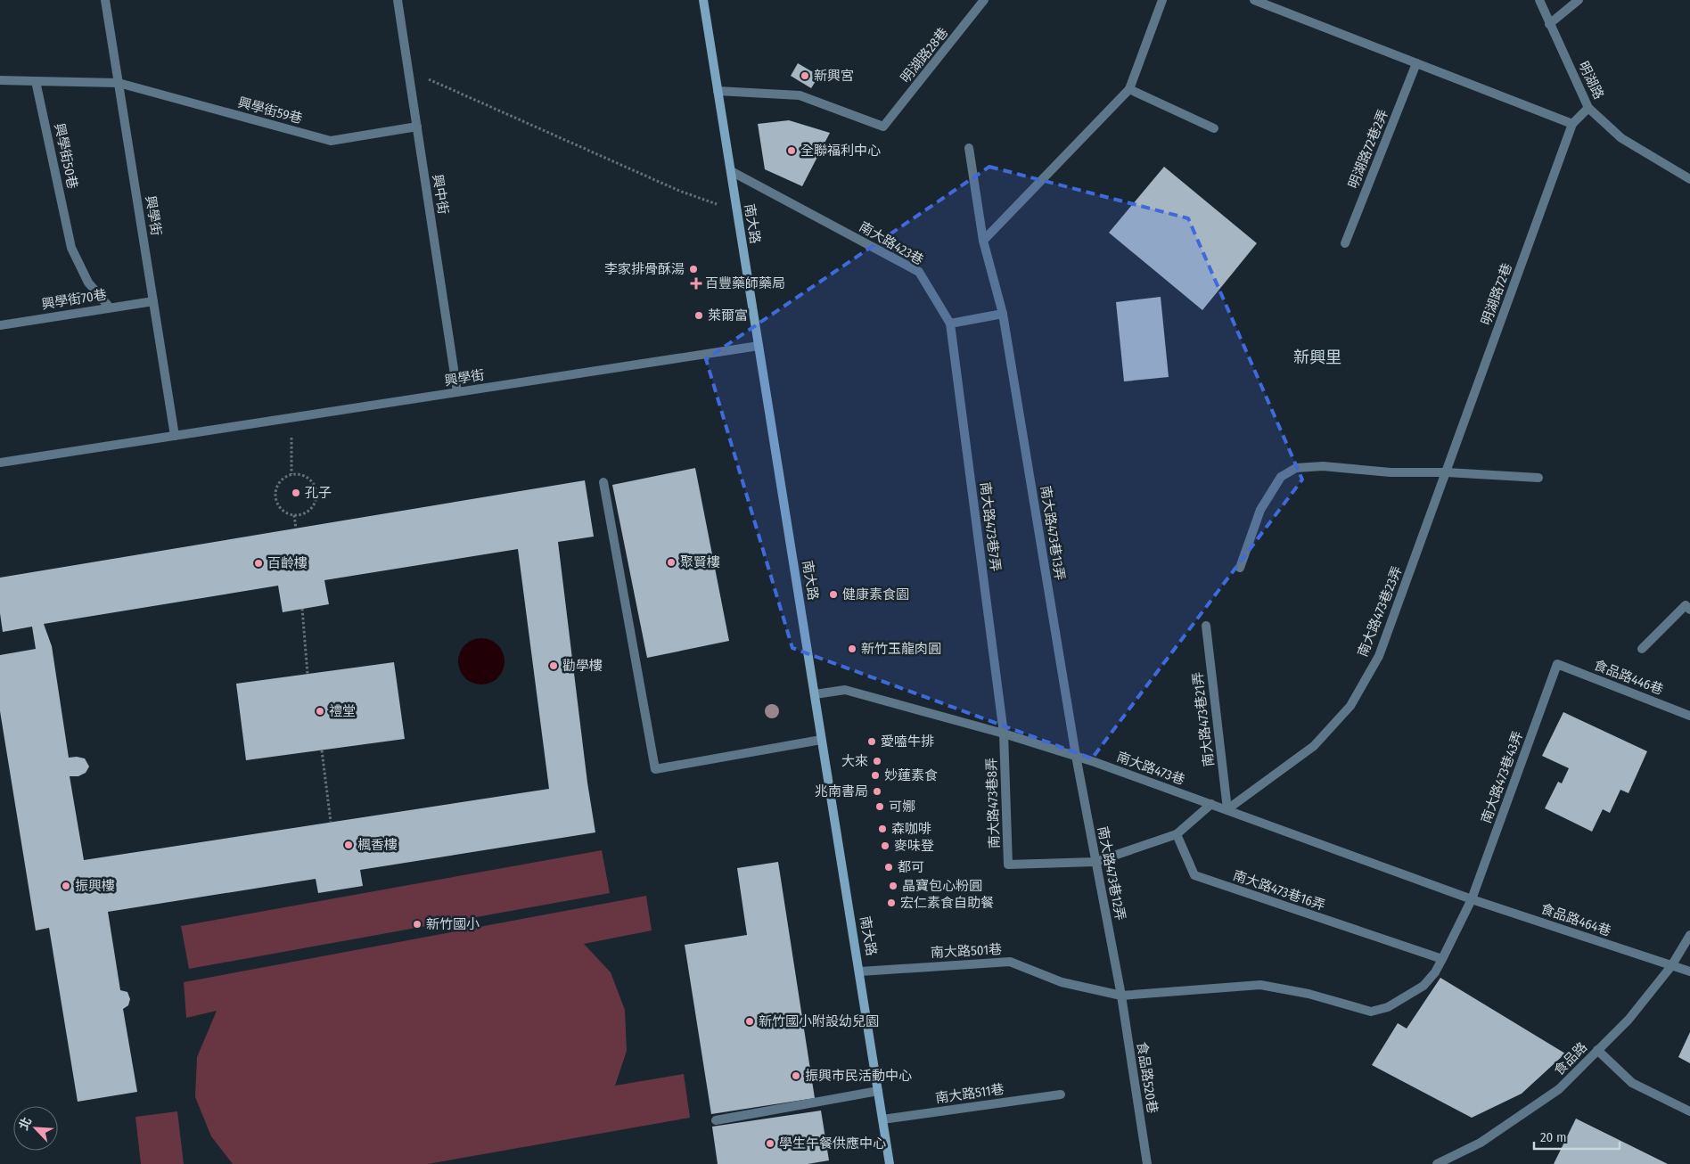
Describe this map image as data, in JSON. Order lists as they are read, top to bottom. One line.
{"streets":{"main road":["南大路"],"street":["明湖路28巷","明湖路","興學街59巷","明湖路72巷2弄","興學街50巷","興中街","興學街","南大路423巷","明湖路72巷","興學街70巷","南大路473巷7弄","南大路473巷13弄","南大路473巷23弄","食品路446巷","南大路473巷21弄","南大路473巷","南大路473巷43弄","南大路473巷8弄","南大路473巷12弄","南大路473巷16弄","食品路464巷","南大路501巷","食品路","食品路520巷","南大路511巷"]},"crossings":[["明湖路28巷","南大路"],["興學街59巷","興中街"],["興學街59巷","興學街"],["興學街50巷","興學街70巷"],["興中街","興學街"],["興學街","南大路"],["興學街","興學街70巷"],["南大路","南大路423巷"],["南大路","南大路473巷"],["南大路","南大路501巷"],["南大路","南大路511巷"],["南大路423巷","南大路473巷7弄"],["明湖路72巷","南大路473巷23弄"],["南大路473巷7弄","南大路473巷"],["南大路473巷7弄","南大路473巷8弄"],["南大路473巷13弄","南大路473巷"],["南大路473巷13弄","南大路473巷12弄"],["南大路473巷23弄","南大路473巷21弄"],["南大路473巷23弄","南大路473巷"],["食品路446巷","南大路473巷43弄"],["南大路473巷21弄","南大路473巷"],["南大路473巷","南大路473巷43弄"],["南大路473巷","南大路473巷8弄"],["南大路473巷","南大路473巷12弄"],["南大路473巷","食品路464巷"],["南大路473巷43弄","食品路464巷"],["南大路473巷8弄","南大路473巷12弄"],["南大路473巷12弄","南大路501巷"],["南大路473巷12弄","食品路520巷"],["食品路464巷","食品路"],["南大路501巷","食品路520巷"]],"districts":["新興里"],"places":{"other":["新興宮","全聯福利中心","李家排骨酥湯","萊爾富","孔子","聚賢樓","百齡樓","健康素食園","新竹玉龍肉圓","勸學樓","禮堂","愛嗑牛排","大來","妙蓮素食","兆南書局","可娜","森咖啡","楓香樓","麥味登","都可","振興樓","晶寶包心粉圓","宏仁素食自助餐","新竹國小","新竹國小附設幼兒園","振興市民活動中心","學生午餐供應中心"],"health":["百豐藥師藥局"]},"scale_bar":"20 m","north":"top left"}
